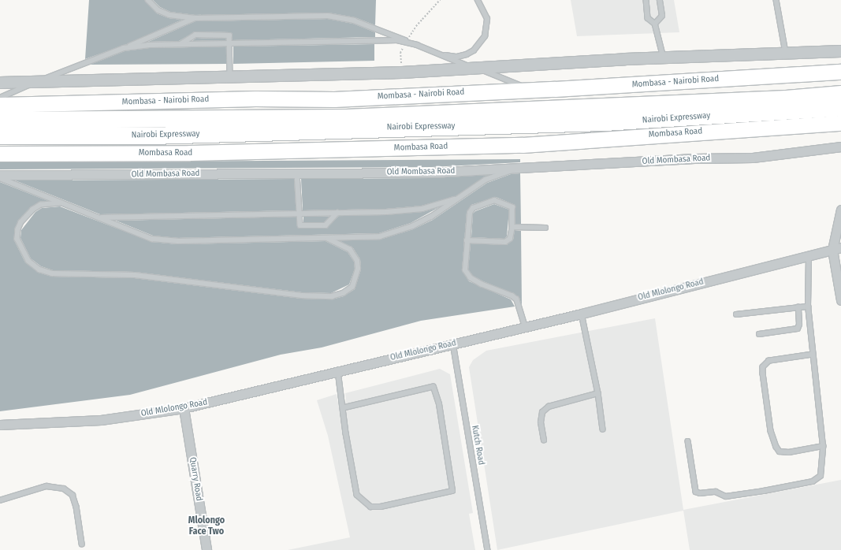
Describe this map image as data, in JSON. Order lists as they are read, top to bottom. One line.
{"streets":{"highway":["Mombasa - Nairobi Road","Nairobi Expressway","Mombasa Road"],"street":["Old Mombasa Road","Old Mlolongo Road","Quarry Road"],"lane":["Kutch Road"]},"crossings":[["Old Mlolongo Road","Kutch Road"],["Old Mlolongo Road","Quarry Road"]],"districts":["Mlolongo Face Two"]}
